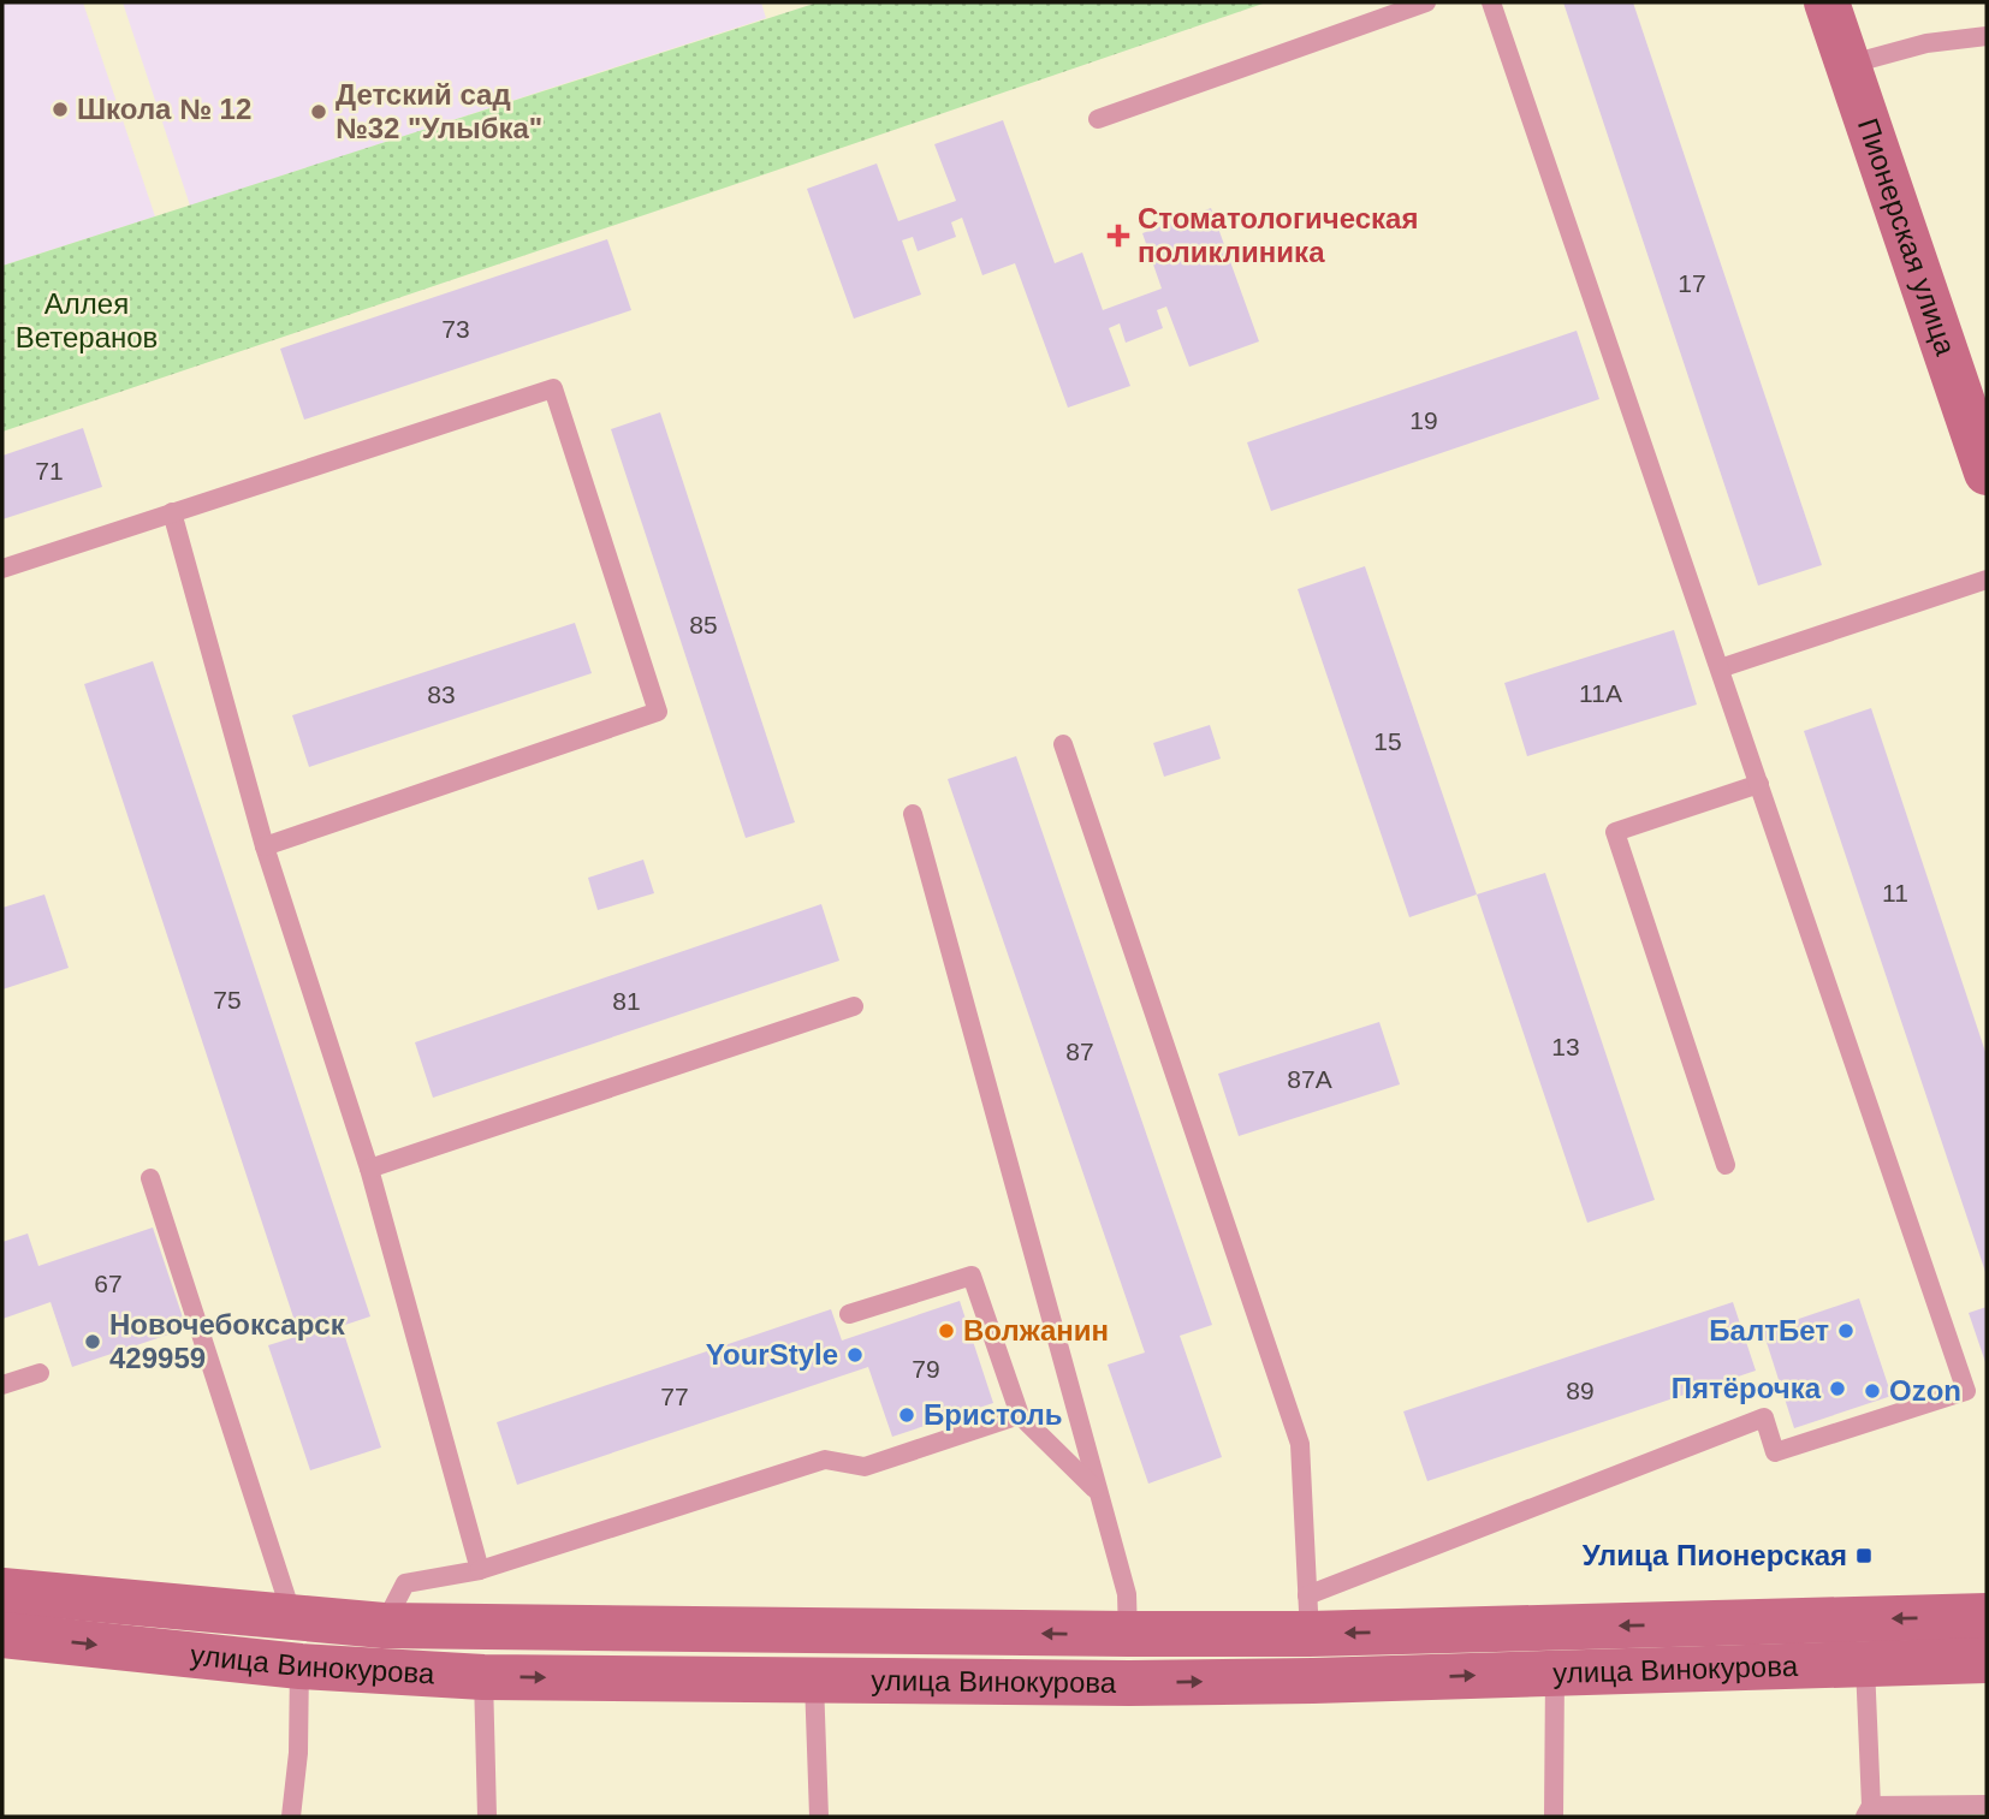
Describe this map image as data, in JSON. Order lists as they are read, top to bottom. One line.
{"streets":{"main road":["Пионерская улица","улица Винокурова"]},"parks":["Аллея Ветеранов"],"places":{"other":["Школа № 12","Детский сад №32 \"Улыбка\"","Волжанин","БалтБет","Новочебоксарск 429959","YourStyle","Пятёрочка","Ozon","Бристоль"],"health":["Cтоматологическая поликлиника"],"transit":["Улица Пионерская"]},"house_numbers":["17","73","19","71","85","11А","83","15","11","75","81","13","87","87А","67","79","89","77"]}
